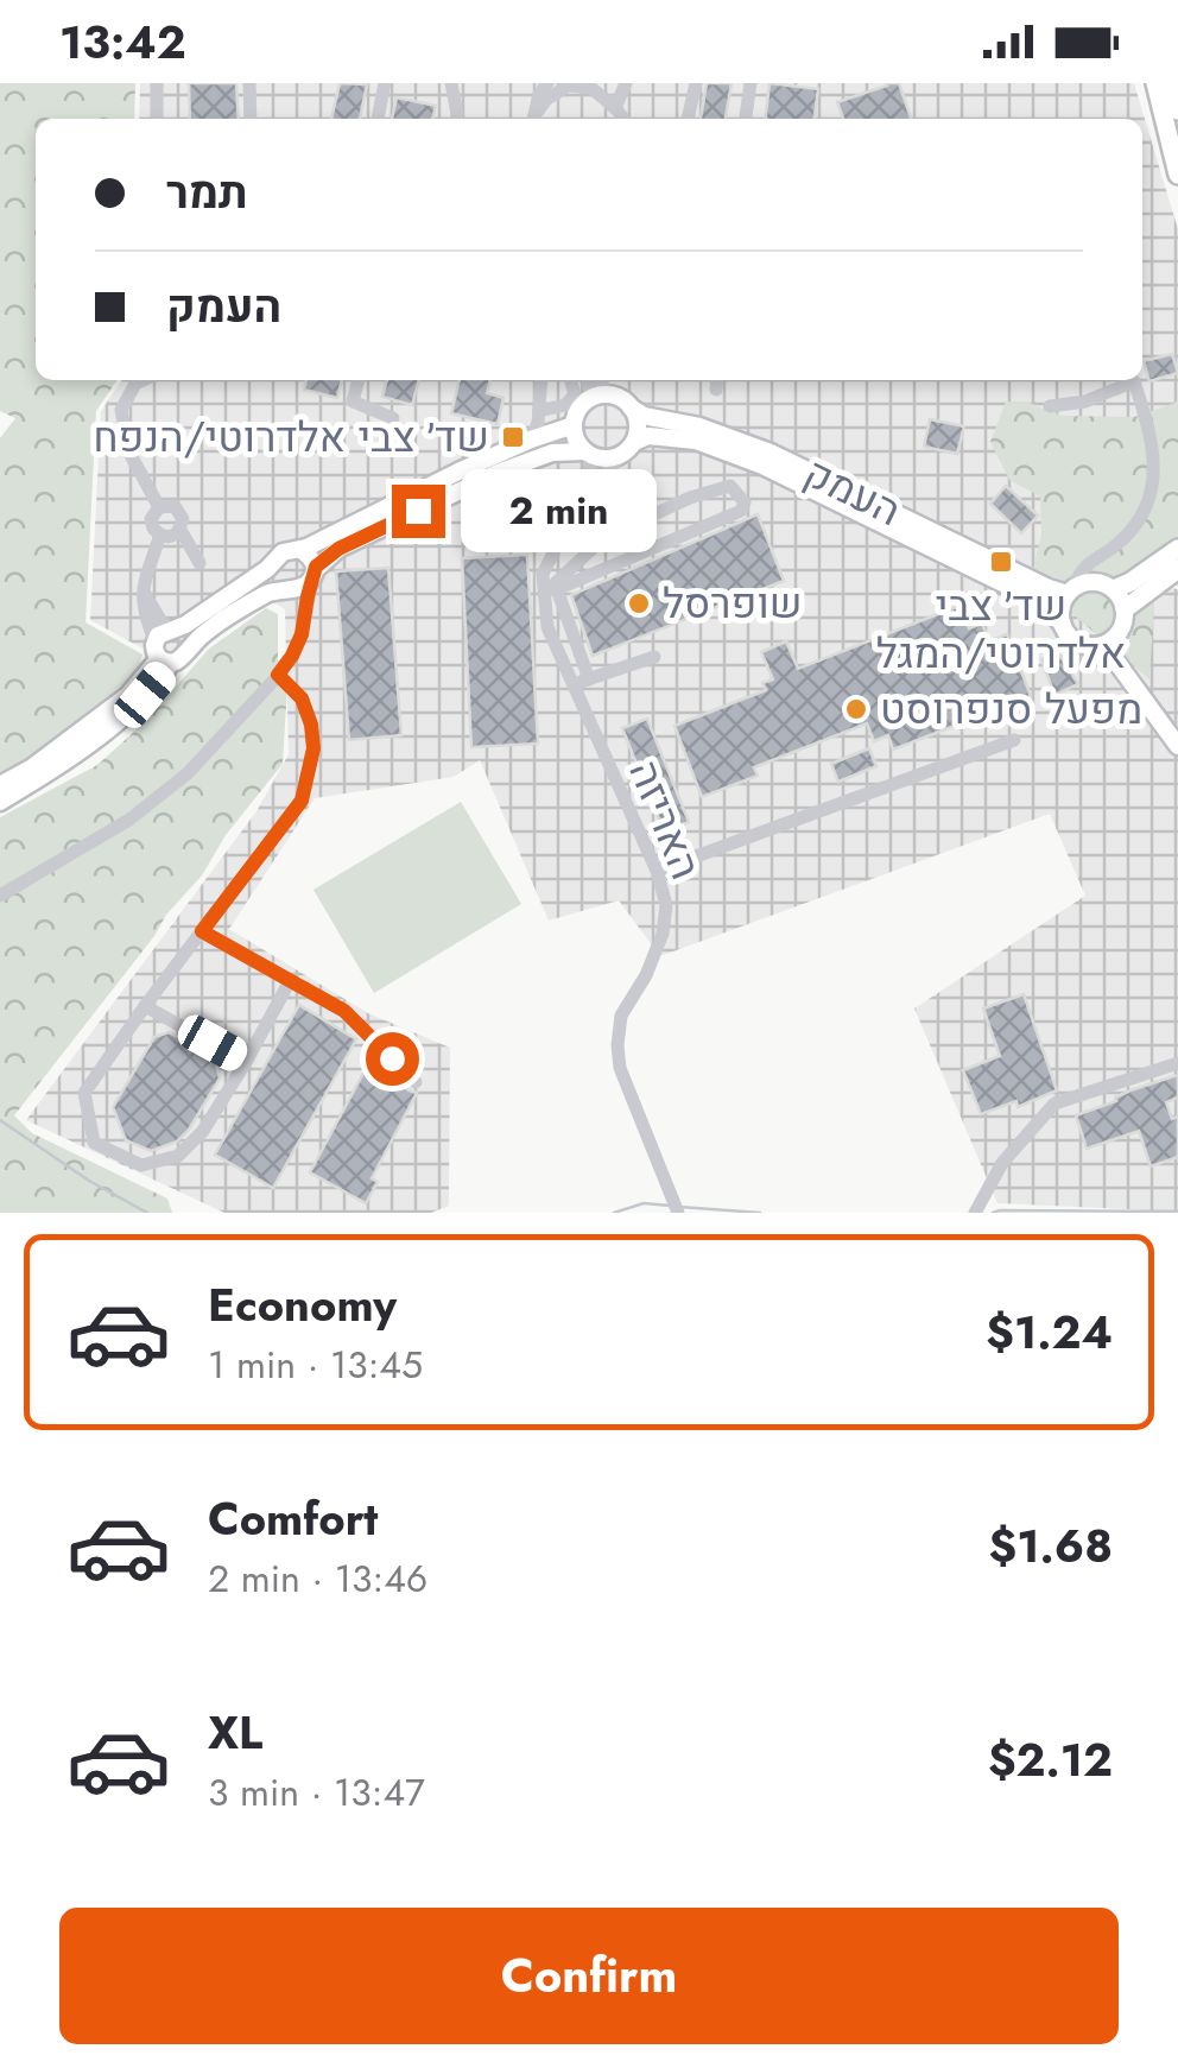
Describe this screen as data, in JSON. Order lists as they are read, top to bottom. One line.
{"streets":{"main road":["העמק"],"street":["האריזה"]},"crossings":[["העמק","האריזה"]],"places":{"transit":["שד׳ צבי אלדרוטי/הנפח","שד׳ צבי אלדרוטי/המגל"],"other":["שופרסל","מפעל סנפרוסט"]},"page":{"status":"13:42","banner":["תמר","העמק"],"bubble":"2 min","list":[{"name":"Economy","note":"1 min · 13:45","value":"$1.24"},{"name":"Comfort","note":"2 min · 13:46","value":"$1.68"},{"name":"XL","note":"3 min · 13:47","value":"$2.12"}],"buttons":"Confirm"}}
